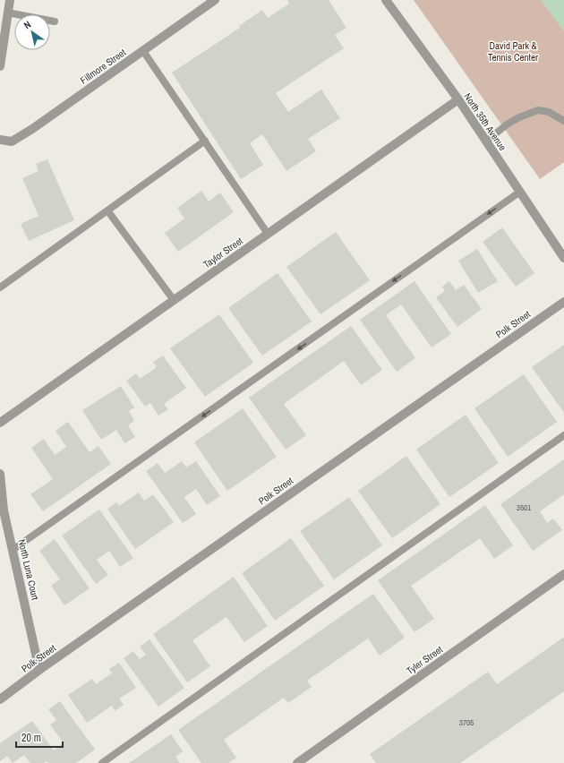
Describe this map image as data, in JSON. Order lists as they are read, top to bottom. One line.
{"streets":{"street":["Fillmore Street","North 35th Avenue","Taylor Street","Polk Street","North Luna Court","Tyler Street"]},"crossings":[["North 35th Avenue","Taylor Street"],["Polk Street","North Luna Court"]],"parks":["David Park & Tennis Center"],"house_numbers":["3501","3705"],"scale_bar":"20 m","north":"top left"}
